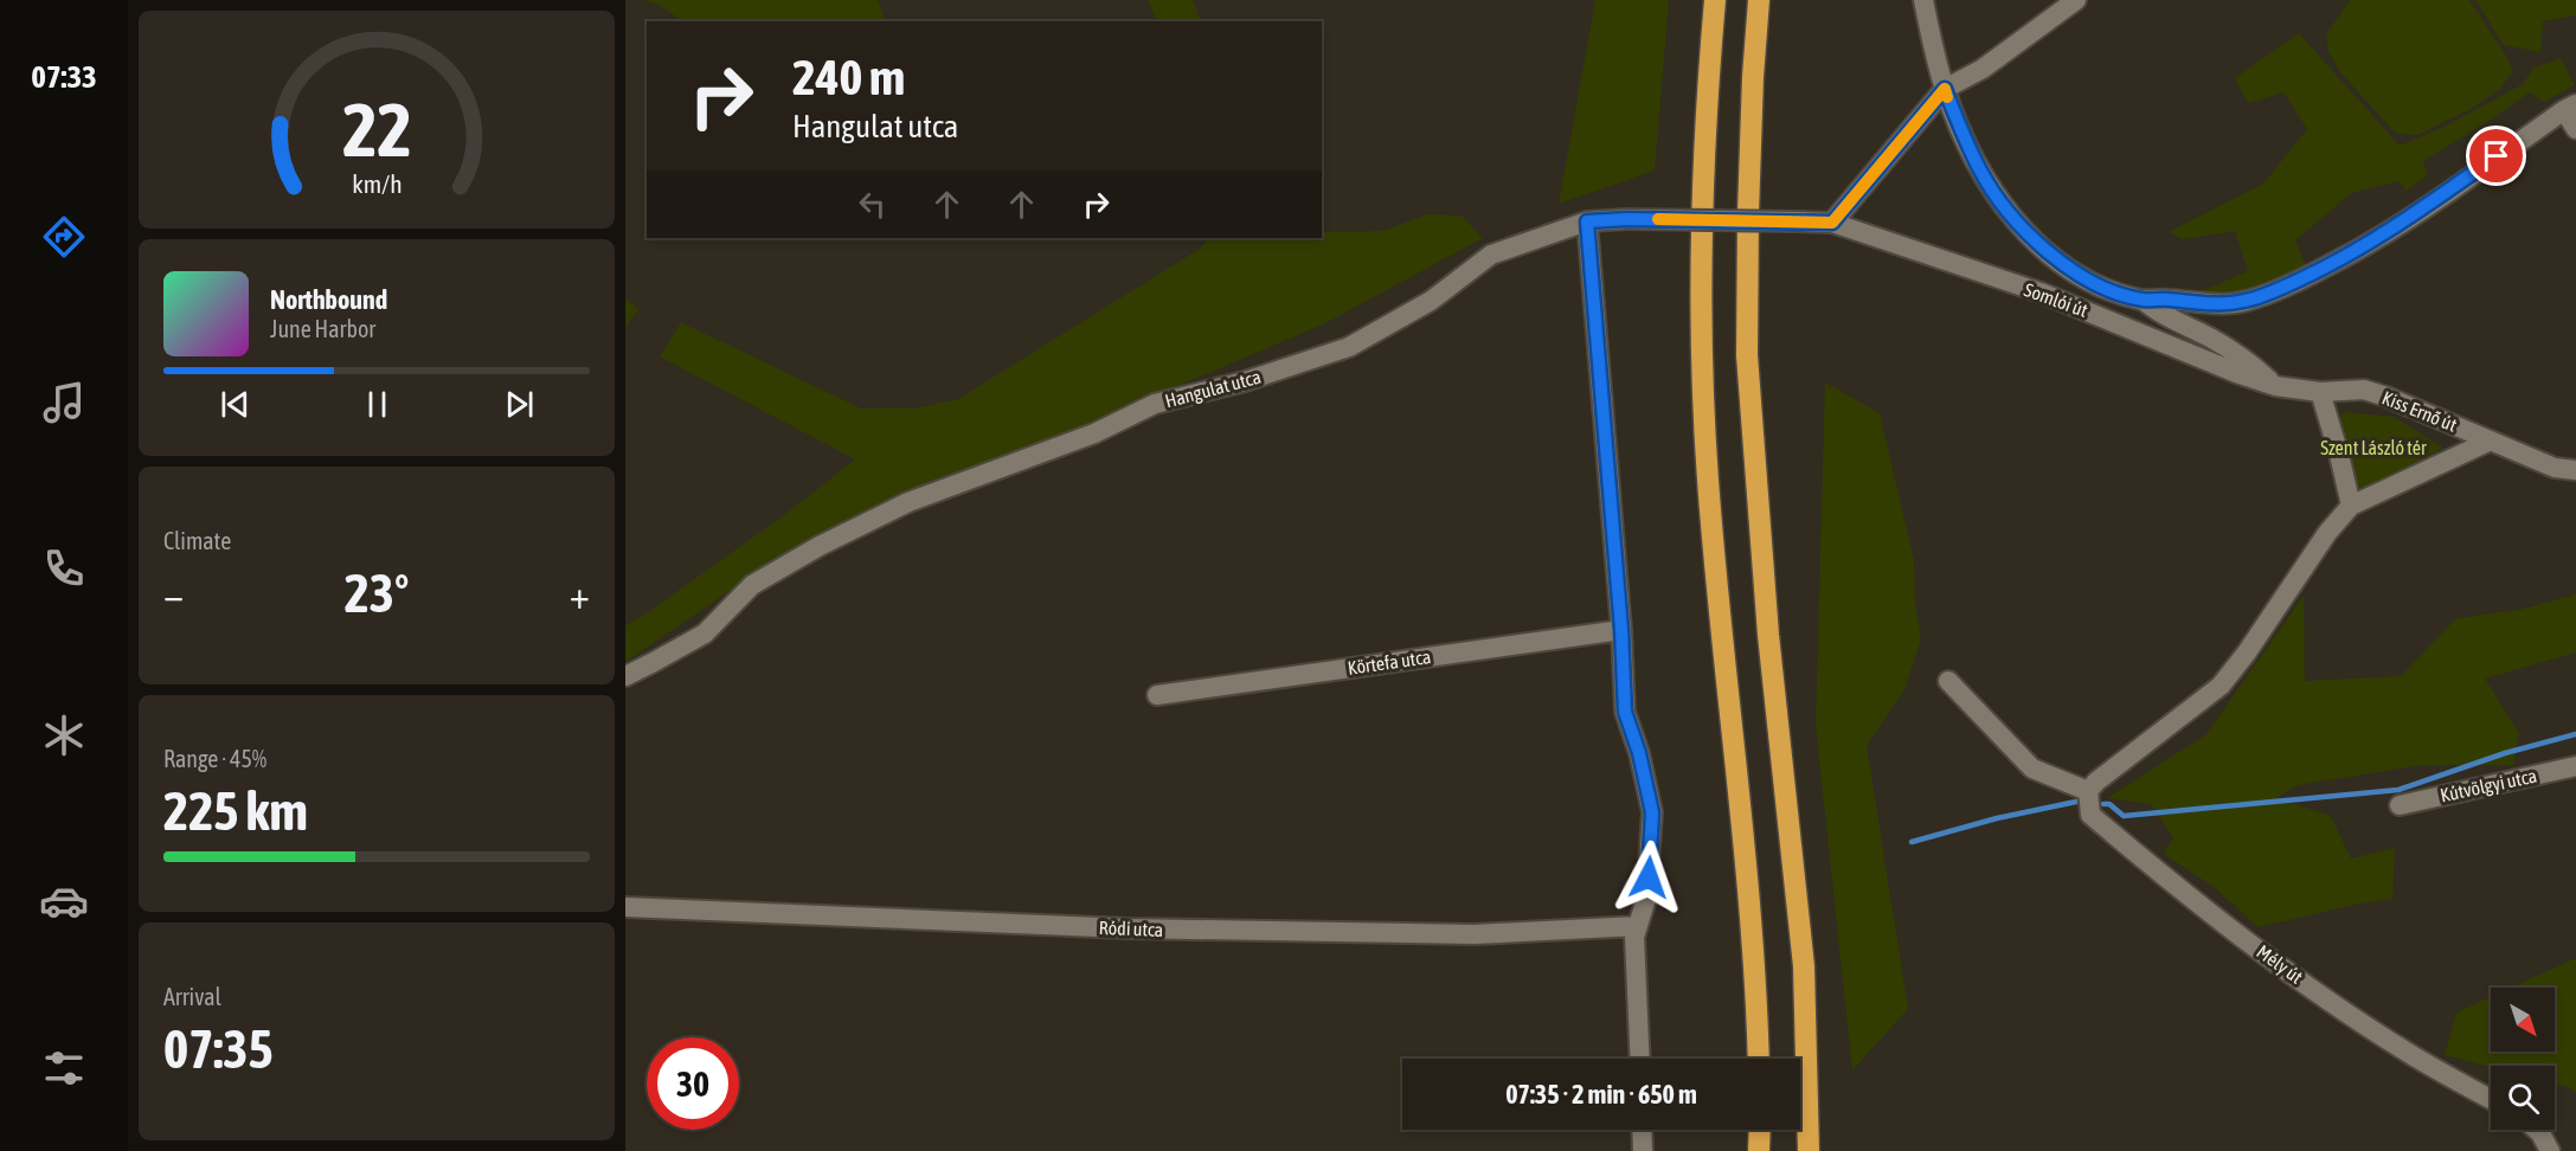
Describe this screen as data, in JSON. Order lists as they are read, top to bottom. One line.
{"streets":{"street":["Somlói út","Hangulat utca","Kiss Ernő út","Körtefa utca","Kútvölgyi utca","Ródi utca","Mély út"]},"crossings":[["Somlói út","Hangulat utca"],["Somlói út","Kiss Ernő út"]],"parks":["Szent László tér"],"north":"bottom right","page":{"tabs":"07:33","turn":["240 m","Hangulat utca"],"song":["Northbound","June Harbor"],"tile":["Climate",["Range · 45%","225 km"],["Arrival","07:35"]],"heat":["−","23°","+"],"limit":"30","trip":"07:35 · 2 min · 650 m","gauge":["22","km/h"]}}
